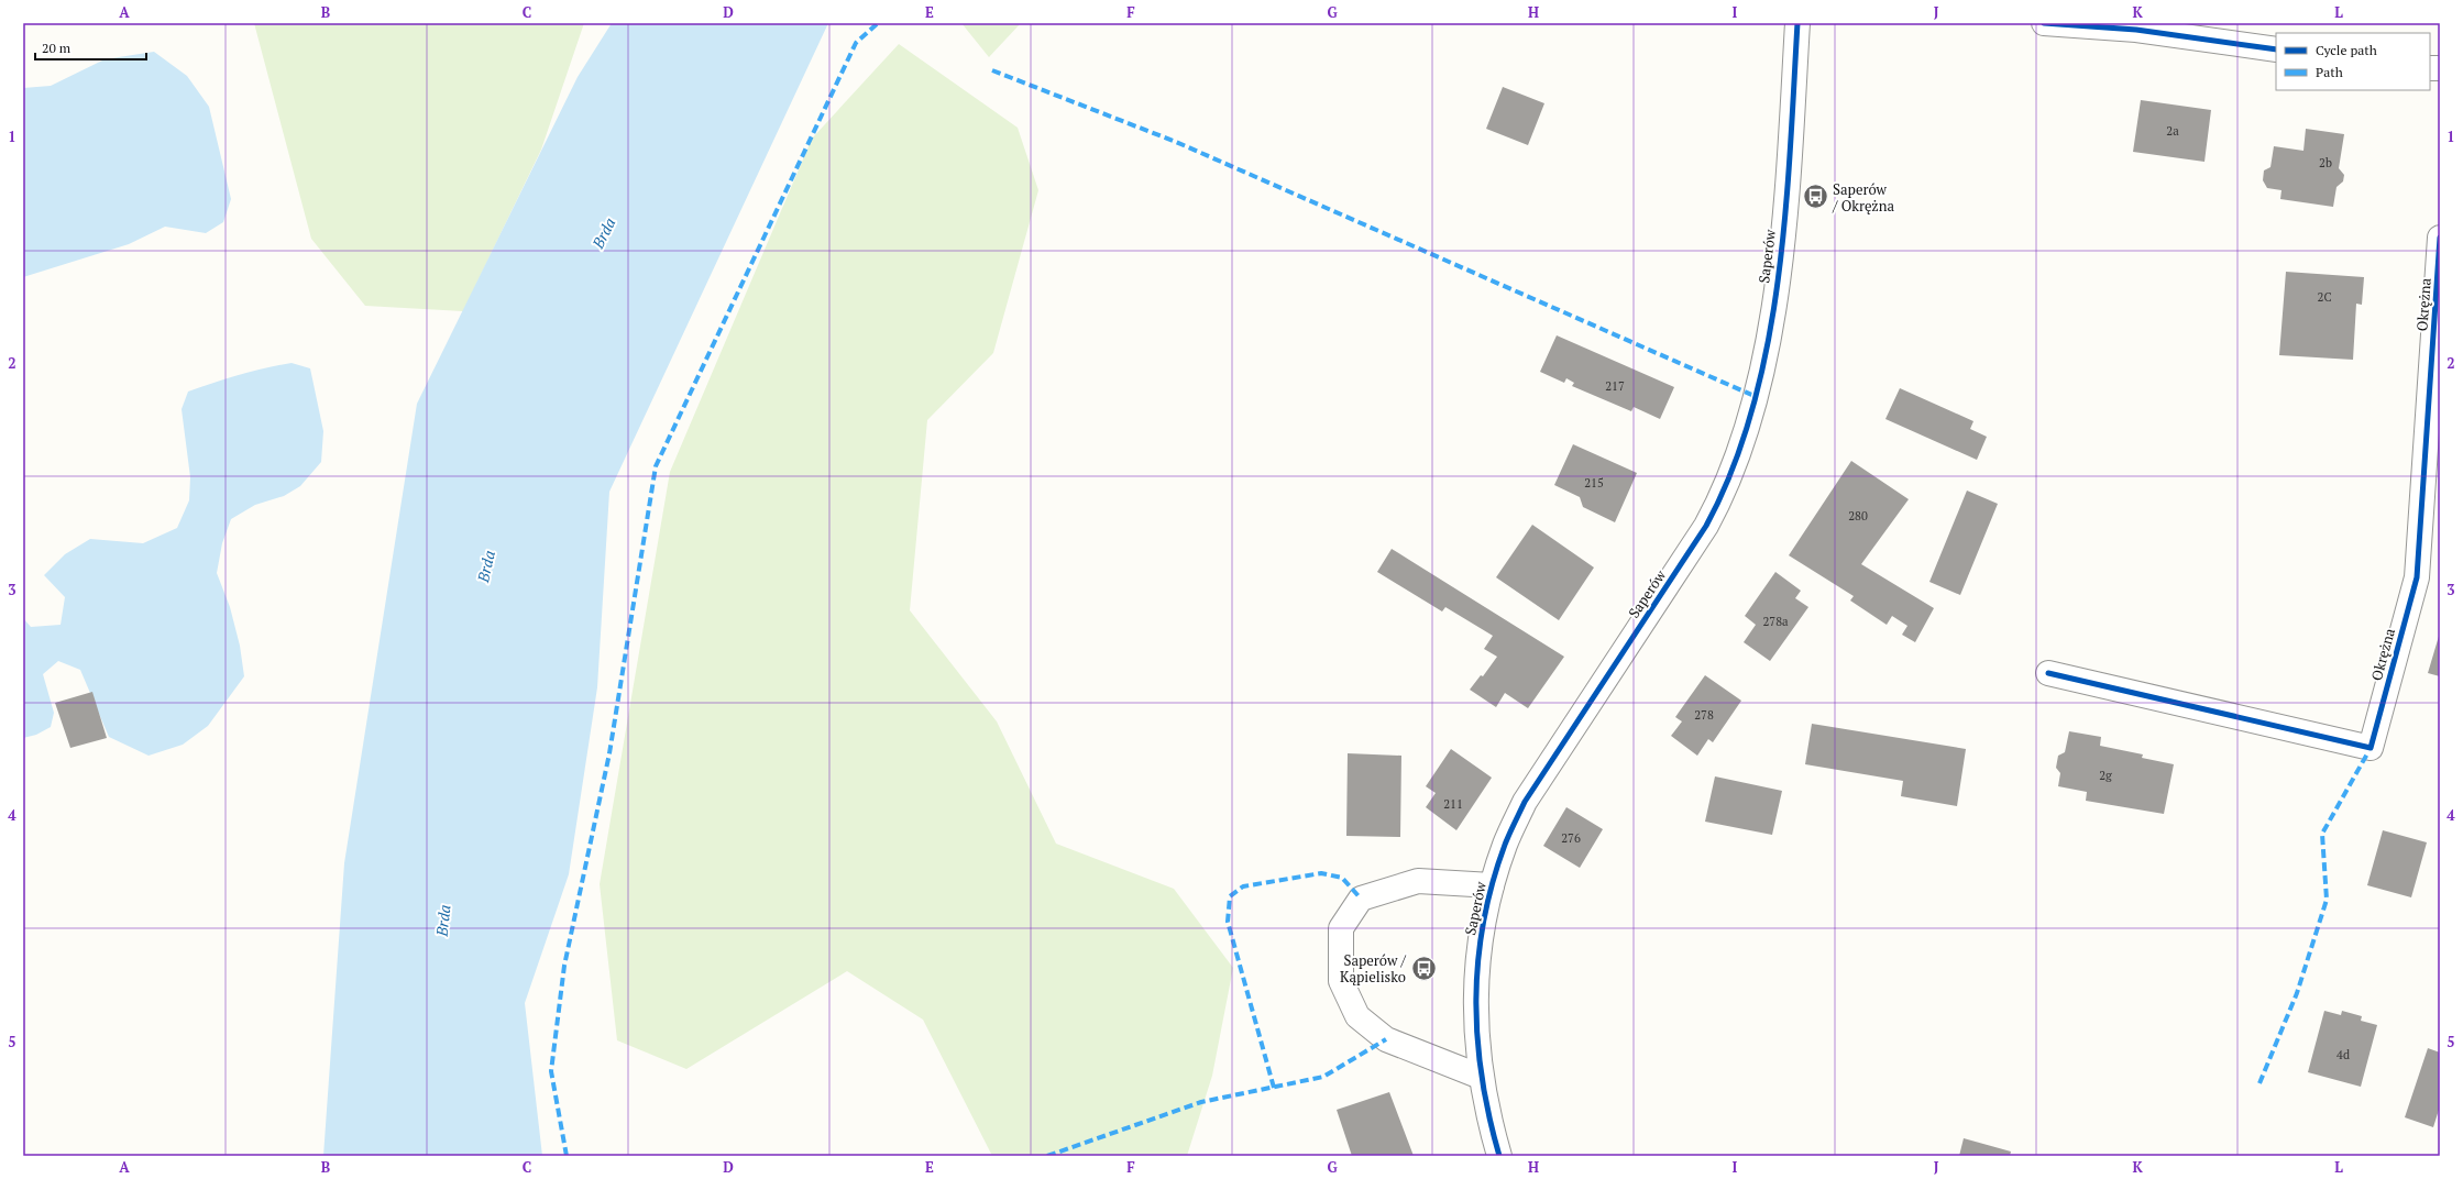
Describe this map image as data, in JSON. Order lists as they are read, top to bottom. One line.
{"streets":{"street":["Saperów","Okrężna"]},"water":["Brda"],"places":{"bus stop":["Saperów / Okrężna","Saperów / Kąpielisko"]},"house_numbers":["2a","2b","2C","217","215","280","278a","278","2g","211","276","4d"],"legend":["Cycle path","Path"],"scale_bar":"20 m","grid":{"columns":["A","B","C","D","E","F","G","H","I","J","K","L"],"rows":["1","2","3","4","5"]}}
